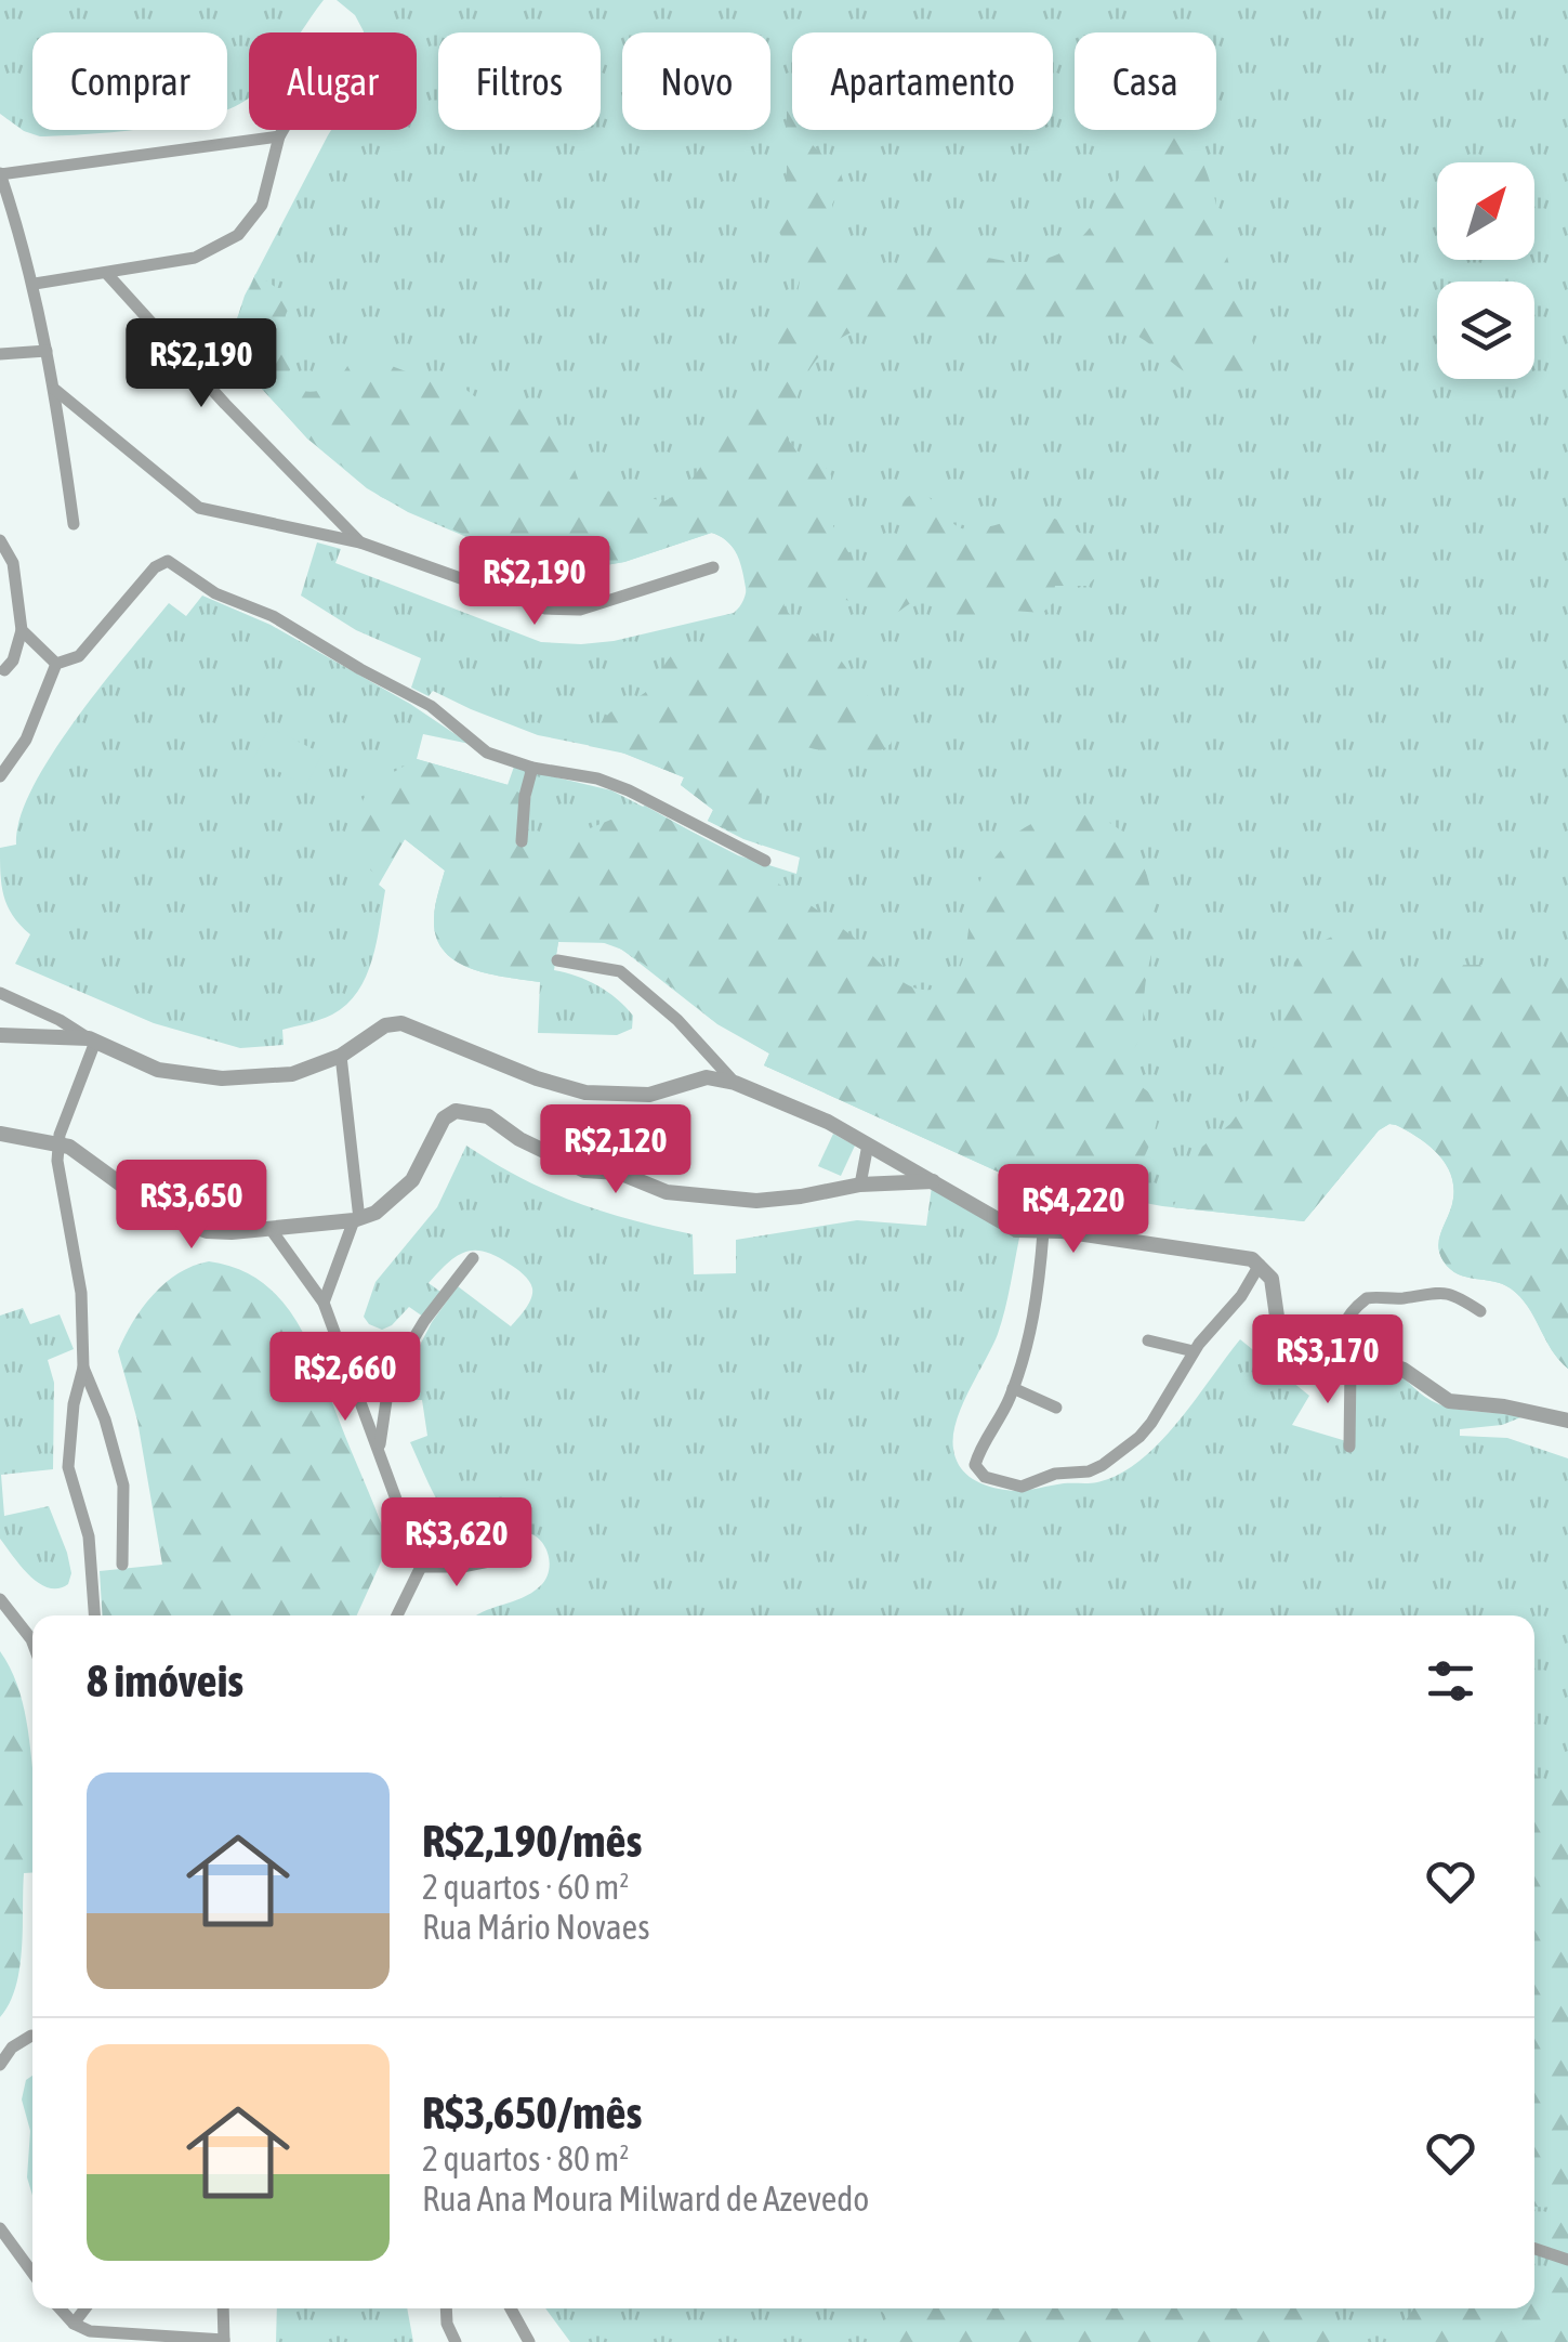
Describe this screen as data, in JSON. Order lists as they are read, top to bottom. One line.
{"north":"top right","page":{"chip":["Comprar","Alugar","Filtros","Novo","Apartamento","Casa"],"price":["R$2,190","R$2,190","R$2,120","R$3,650","R$4,220","R$3,170","R$2,660","R$3,620"],"heading":"8 imóveis","list":[{"name":"R$2,190/mês","note":"2 quartos · 60 m² · Rua Mário Novaes"},{"name":"R$3,650/mês","note":"2 quartos · 80 m² · Rua Ana Moura Milward de Azevedo"}]}}
